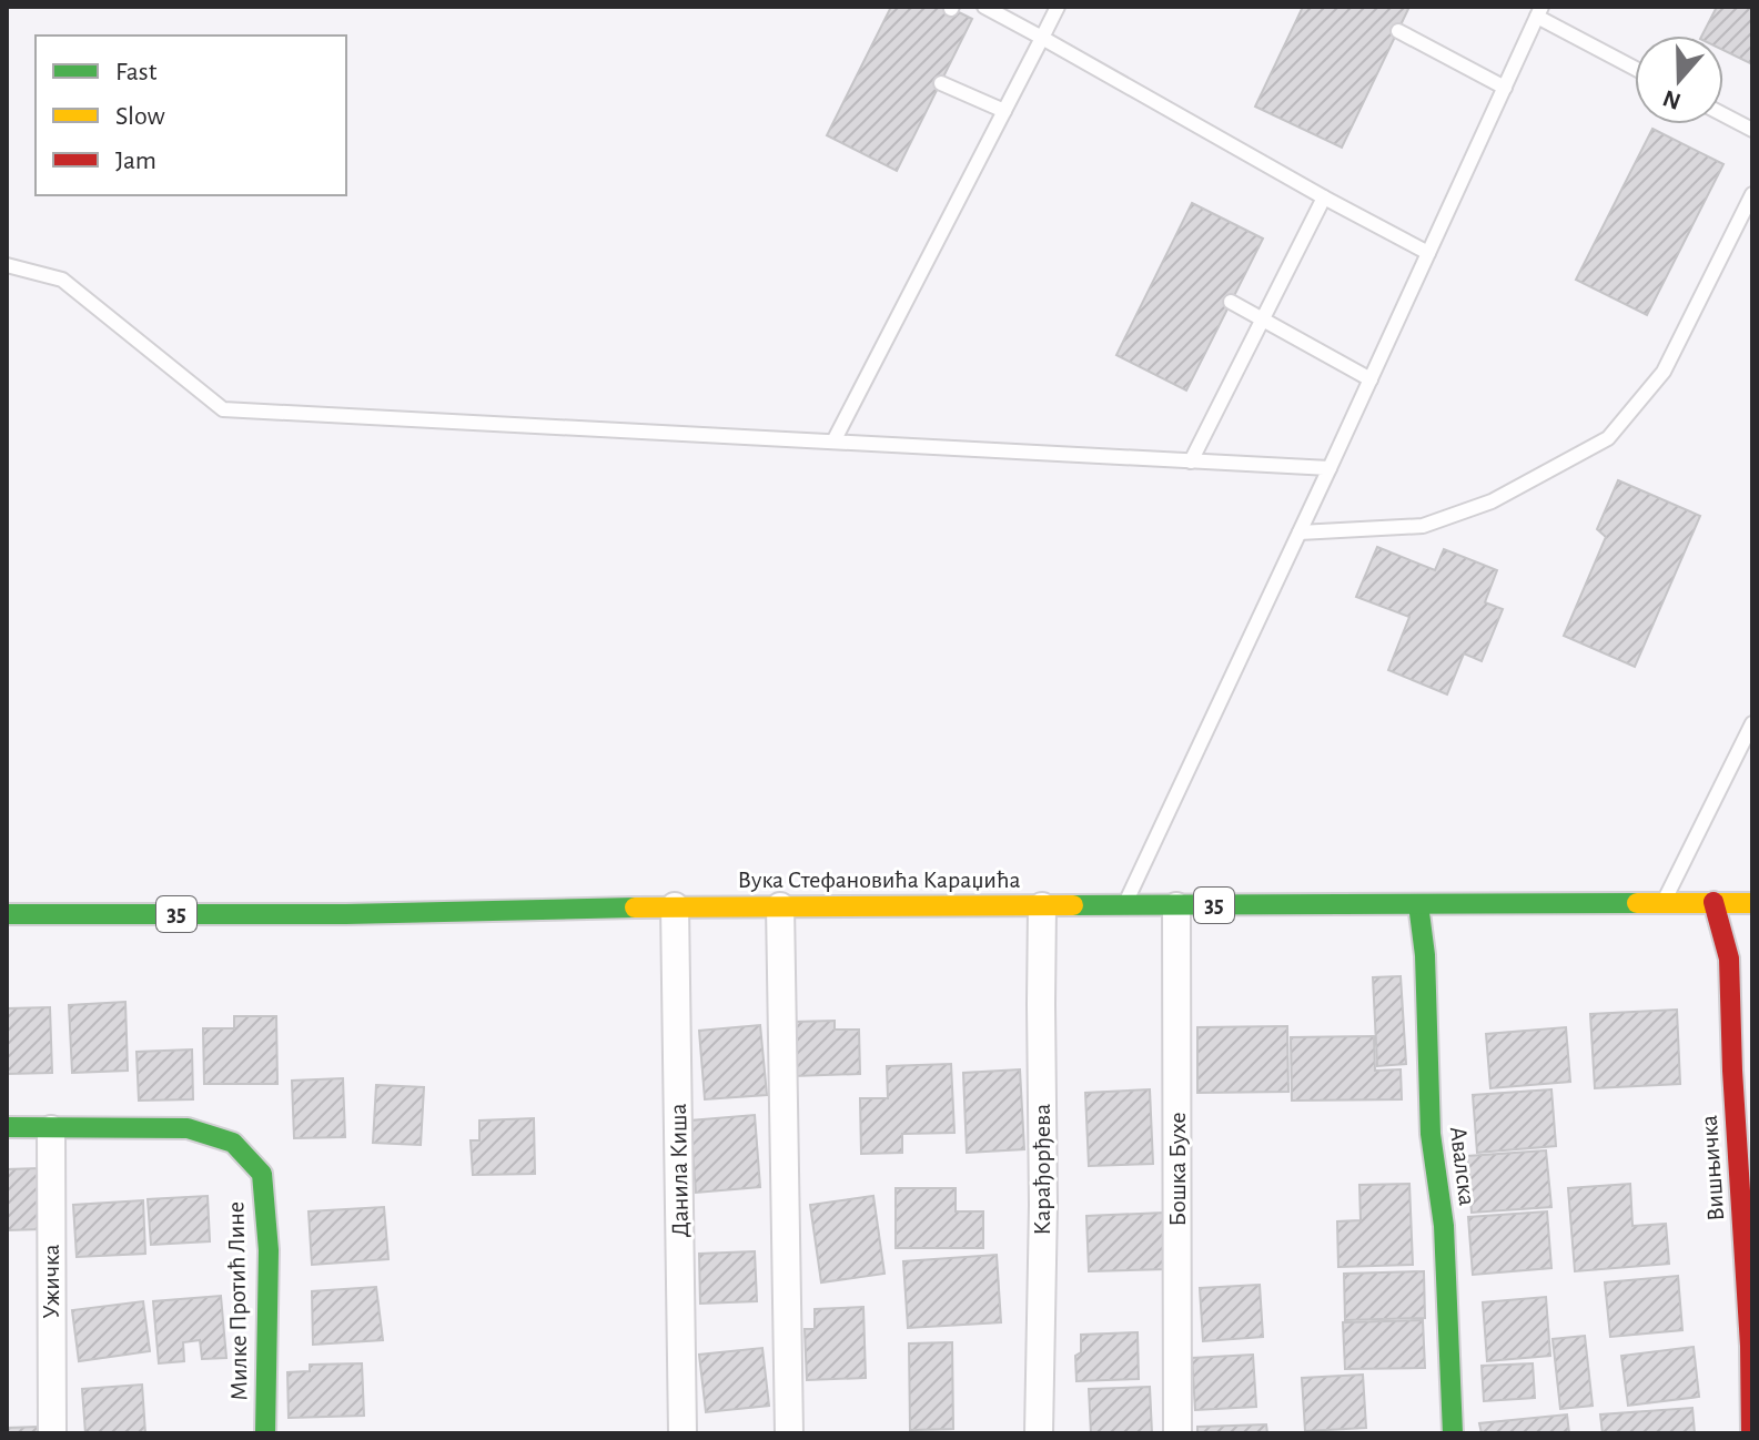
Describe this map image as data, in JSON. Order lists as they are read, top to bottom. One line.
{"streets":{"main road":["Вука Стефановића Караџића","35","Авалска","Вишњичка","Милке Протић Лине"],"street":["Карађорђева","Бошка Бухе","Данила Киша","Ужичка"]},"crossings":[["Вука Стефановића Караџића","Авалска"],["Вука Стефановића Караџића","Вишњичка"],["Вука Стефановића Караџића","Карађорђева"],["Вука Стефановића Караџића","Бошка Бухе"],["Вука Стефановића Караџића","Данила Киша"],["Ужичка","Милке Протић Лине"]],"legend":["Fast","Slow","Jam"],"north":"bottom"}
